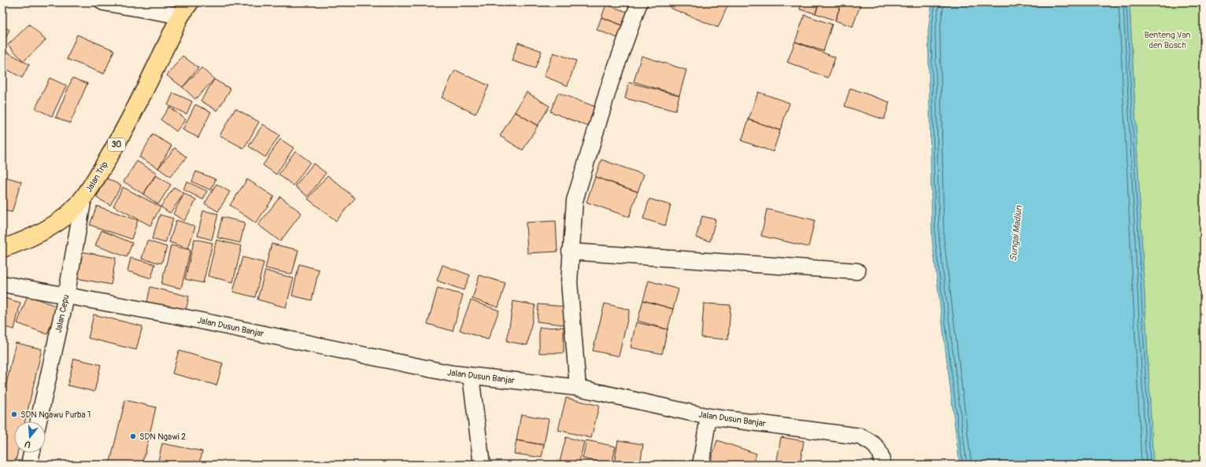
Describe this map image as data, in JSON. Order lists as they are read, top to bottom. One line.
{"streets":{"highway":["30","Jalan Trip"],"street":["Jalan Cepu","Jalan Dusun Banjar"]},"crossings":[["Jalan Trip","Jalan Cepu"],["Jalan Cepu","Jalan Dusun Banjar"]],"water":["Sungai Madiun"],"parks":["Benteng Van den Bosch"],"places":["SDN Ngawu Purba 1","SDN Ngawi 2"],"north":"bottom"}
